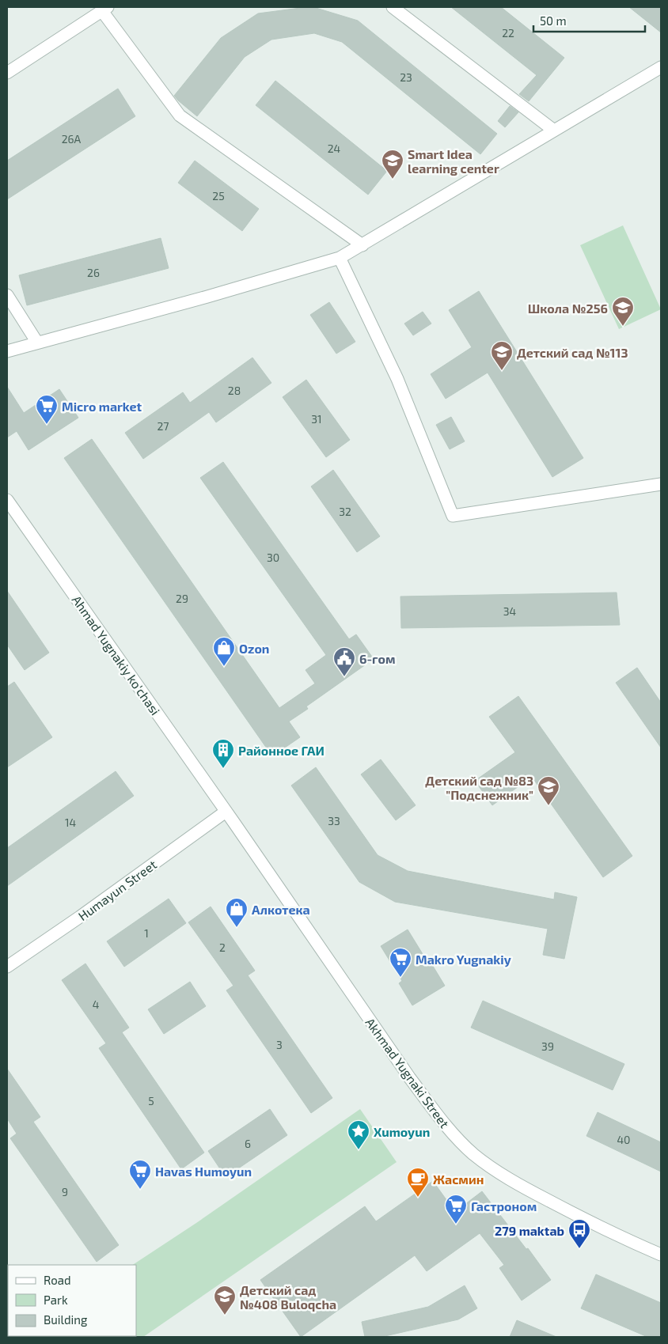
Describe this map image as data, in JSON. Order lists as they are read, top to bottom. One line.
{"streets":{"street":["Ahmad Yugnakiy ko'chasi","Humayun Street","Akhmad Yugnaki Street"]},"crossings":[["Ahmad Yugnakiy ko'chasi","Humayun Street"],["Ahmad Yugnakiy ko'chasi","Akhmad Yugnaki Street"],["Humayun Street","Akhmad Yugnaki Street"]],"places":{"school or university":["Smart Idea learning center","Школа №256","Детский сад №113","Детский сад №83 \"Подснежник\"","Детский сад №408 Buloqcha"],"supermarket":["Micro market","Makro Yugnakiy","Havas Humoyun","Гастроном"],"shop":["Ozon","Алкотека"],"public building":["6-гом"],"building":["Районное ГАИ"],"place":["Xumoyun"],"cafe":["Жасмин"],"bus stop":["279 maktab"]},"house_numbers":["22","23","26A","24","25","26","28","31","27","32","30","29","34","33","14","1","2","4","3","39","5","40","6","9"],"legend":["Road","Park","Building"],"scale_bar":"50 m"}
